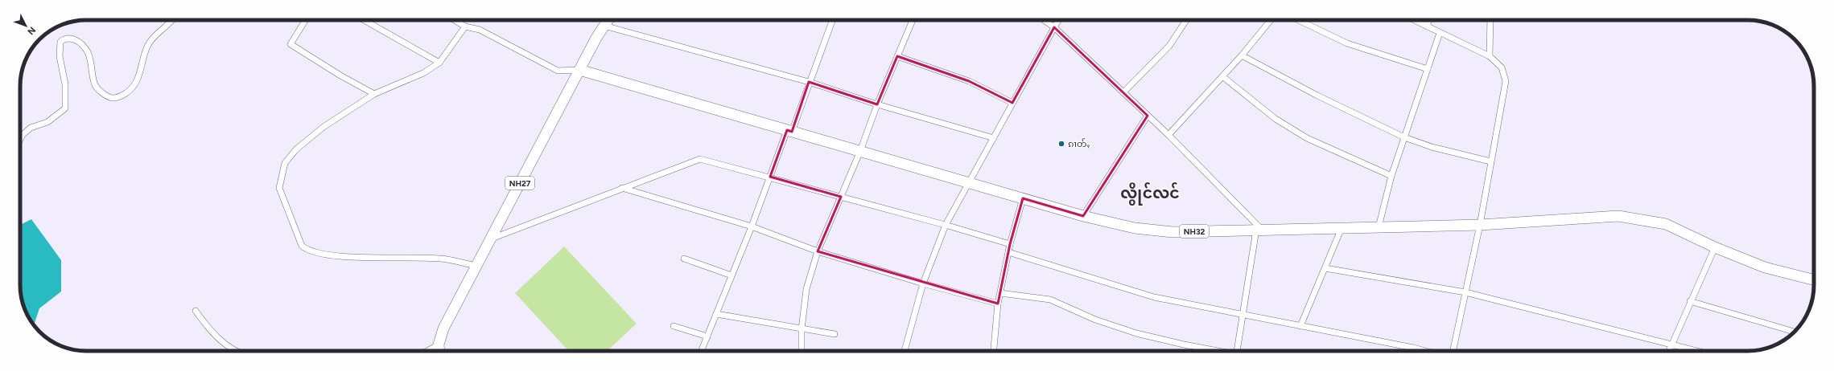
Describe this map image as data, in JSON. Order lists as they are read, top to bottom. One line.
{"streets":{"highway":["NH27","NH32"]},"crossings":[["NH27","NH32"]],"districts":["လွိုင်လင်"],"places":["ၵၢတ်ႇ"],"north":"bottom right"}
